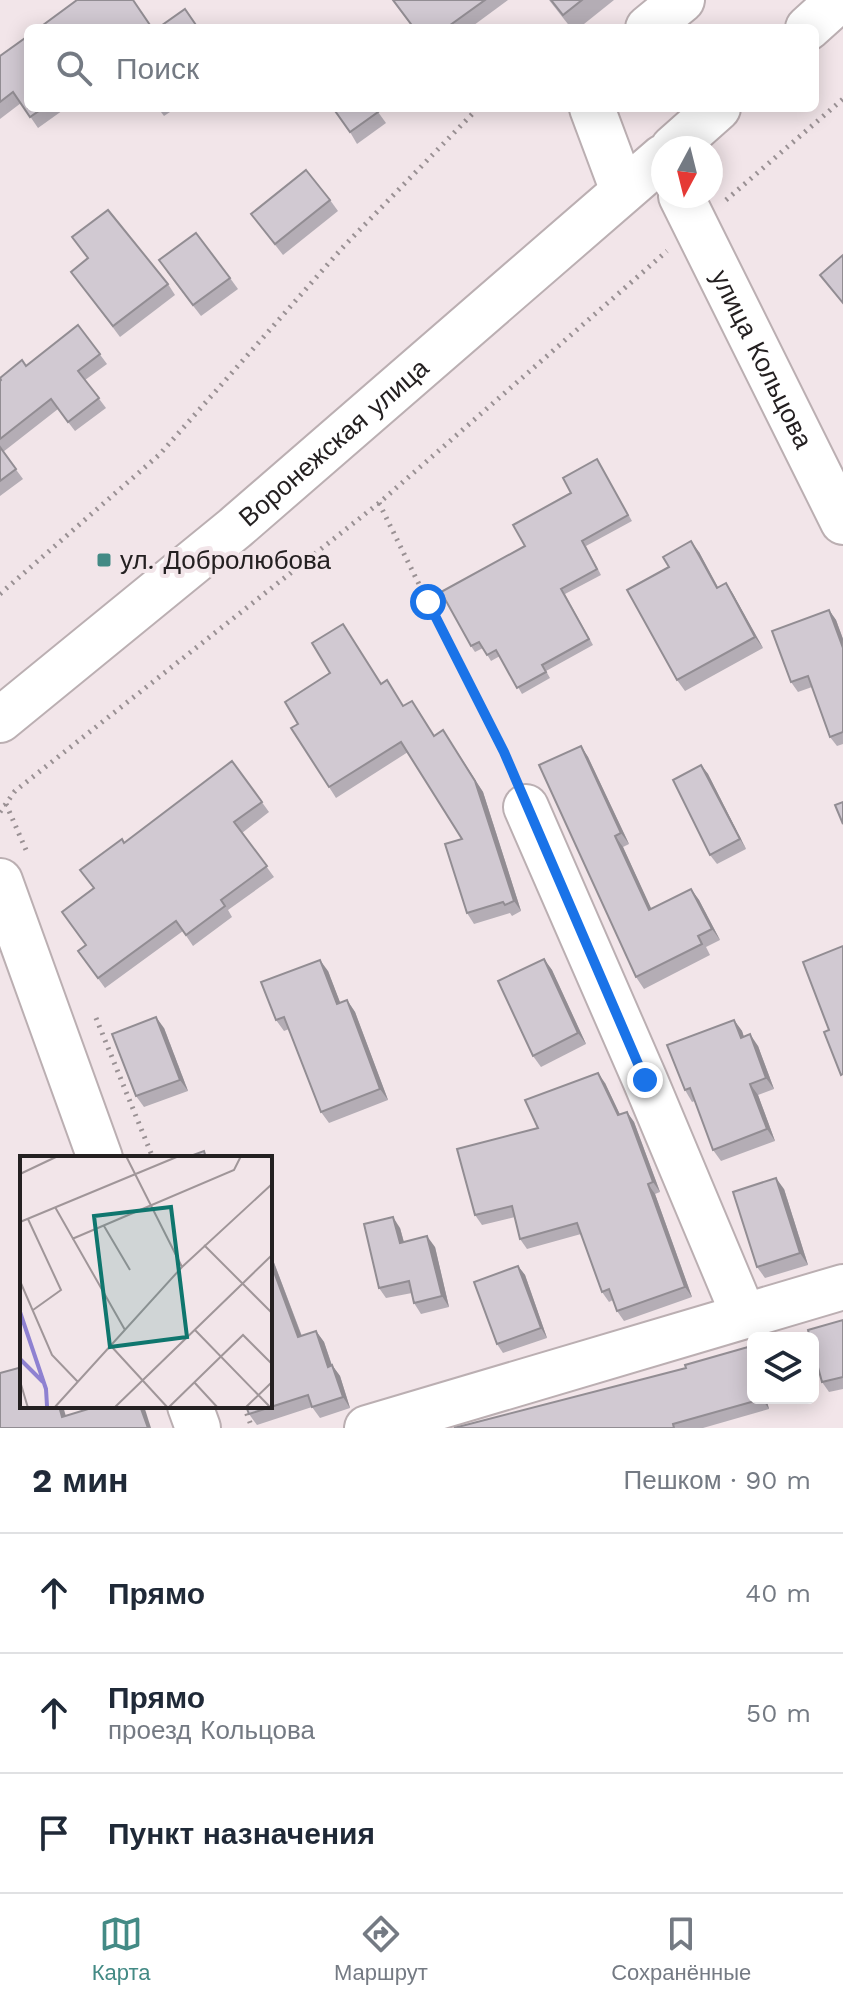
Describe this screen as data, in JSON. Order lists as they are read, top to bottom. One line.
{"streets":{"street":["улица Кольцова","Воронежская улица"]},"places":{"transit":["ул. Добролюбова"]},"north":"bottom","page":{"search":"Поиск","heading":["2 мин","Пешком · 90 m"],"list":[["Прямо","40 m"],["Прямо","проезд Кольцова","50 m"],"Пункт назначения"],"nav":["Карта","Маршрут","Сохранённые"]}}
